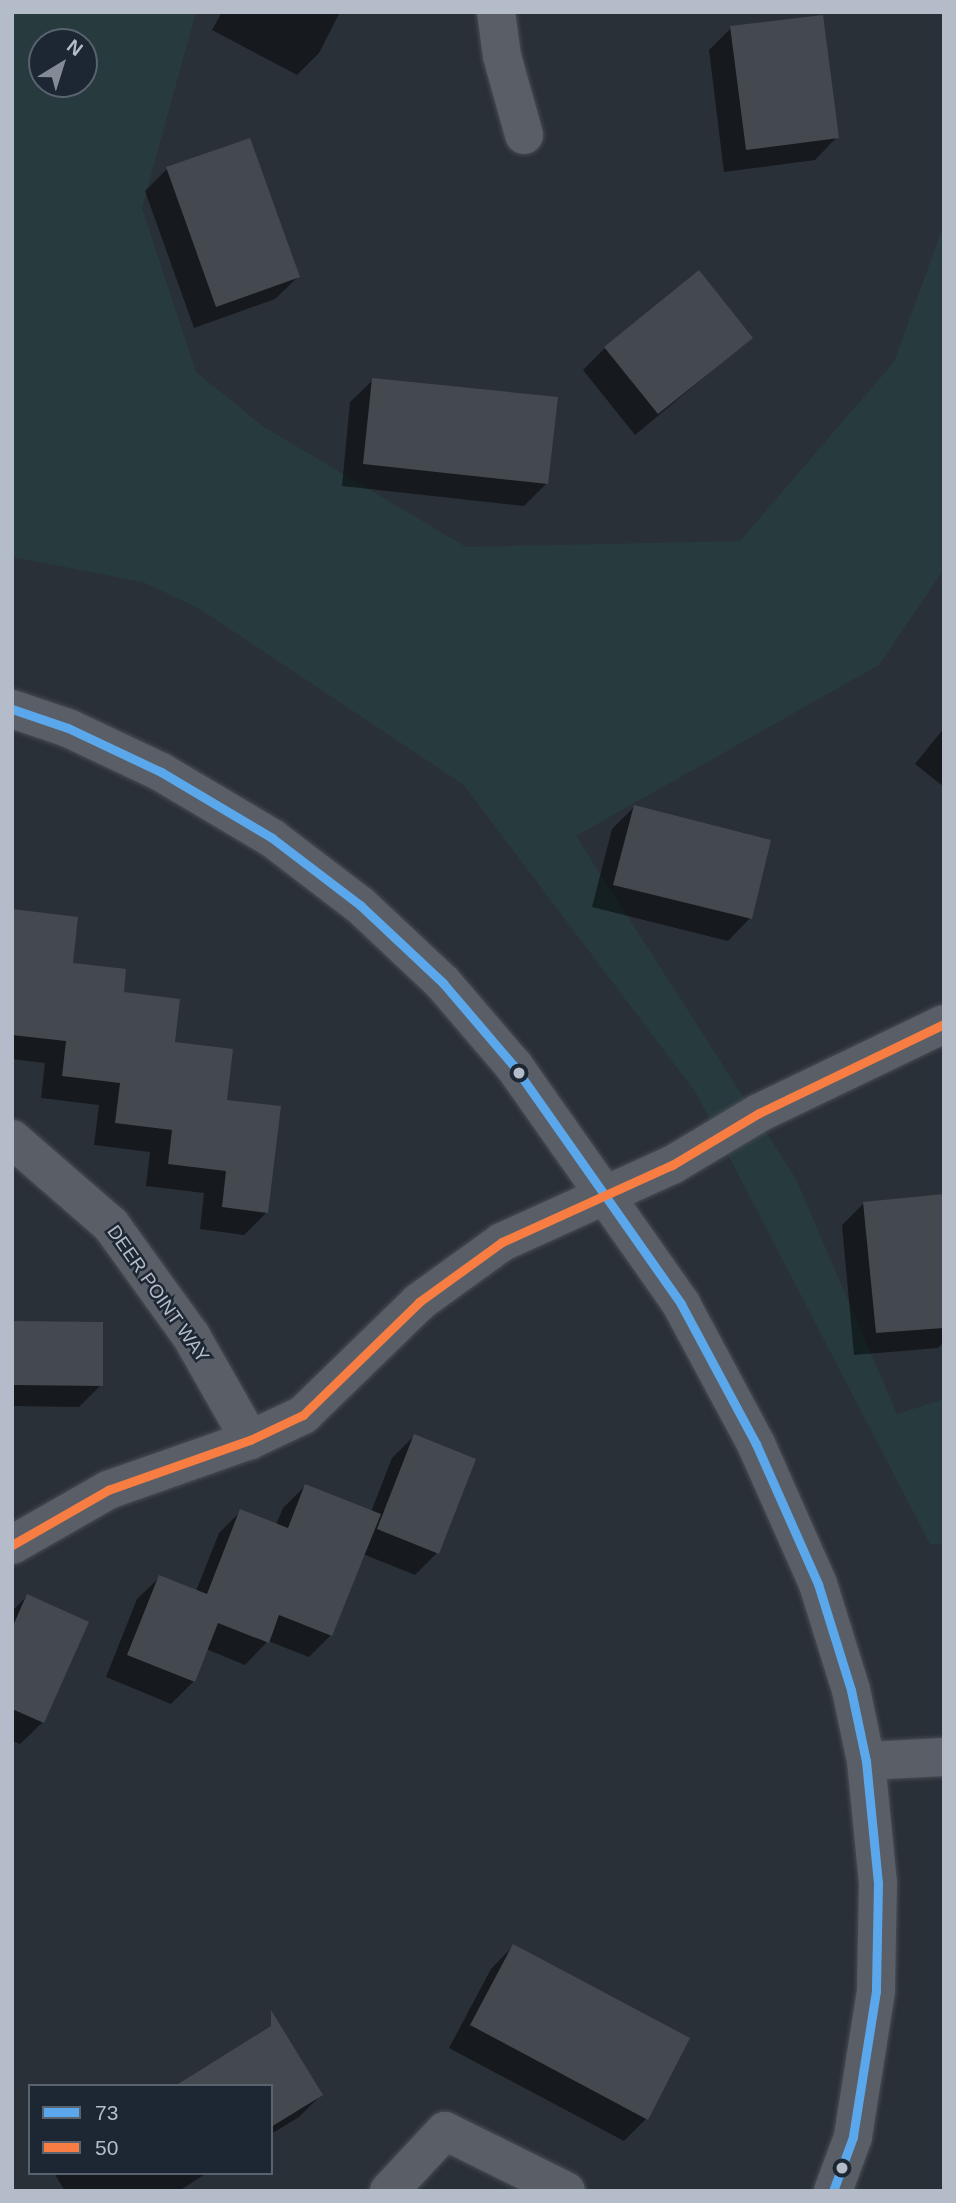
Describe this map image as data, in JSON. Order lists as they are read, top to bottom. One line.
{"streets":{"street":["DEER POINT WAY"]},"lines":["transit line 73","transit line 50"],"legend":["73","50"],"north":"top right"}
